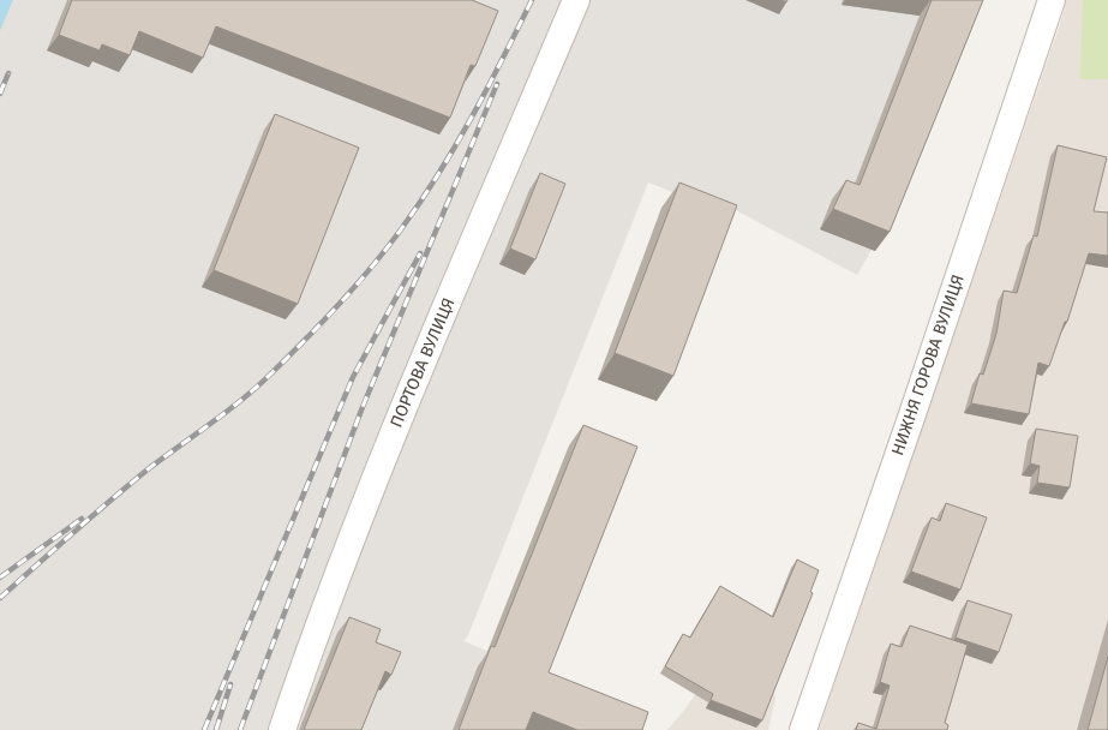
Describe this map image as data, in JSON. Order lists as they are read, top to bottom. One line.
{"streets":{"street":["ПОРТОВА ВУЛИЦЯ","НИЖНЯ ГОРОВА ВУЛИЦЯ"]}}
